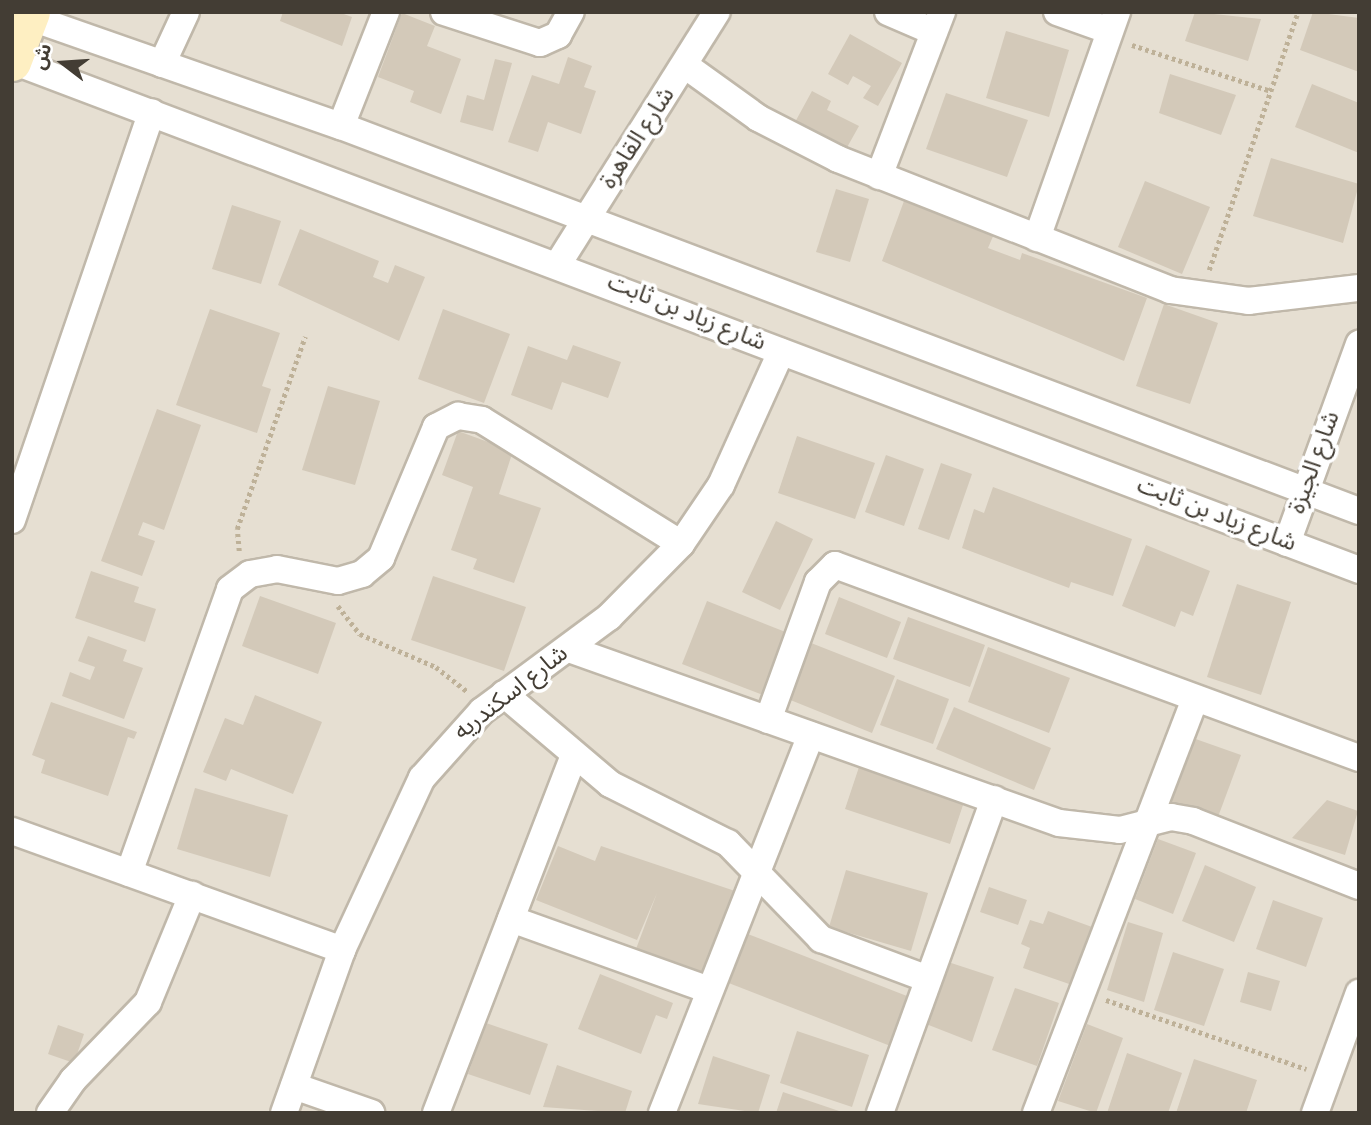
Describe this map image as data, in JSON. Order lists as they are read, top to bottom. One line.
{"streets":{"street":["شارع القاهرة","شارع زياد بن ثابت","شارع الجيزة","شارع اسكندريه"]},"crossings":[["شارع القاهرة","شارع زياد بن ثابت"],["شارع زياد بن ثابت","شارع الجيزة"],["شارع زياد بن ثابت","شارع اسكندريه"]],"north":"left"}
